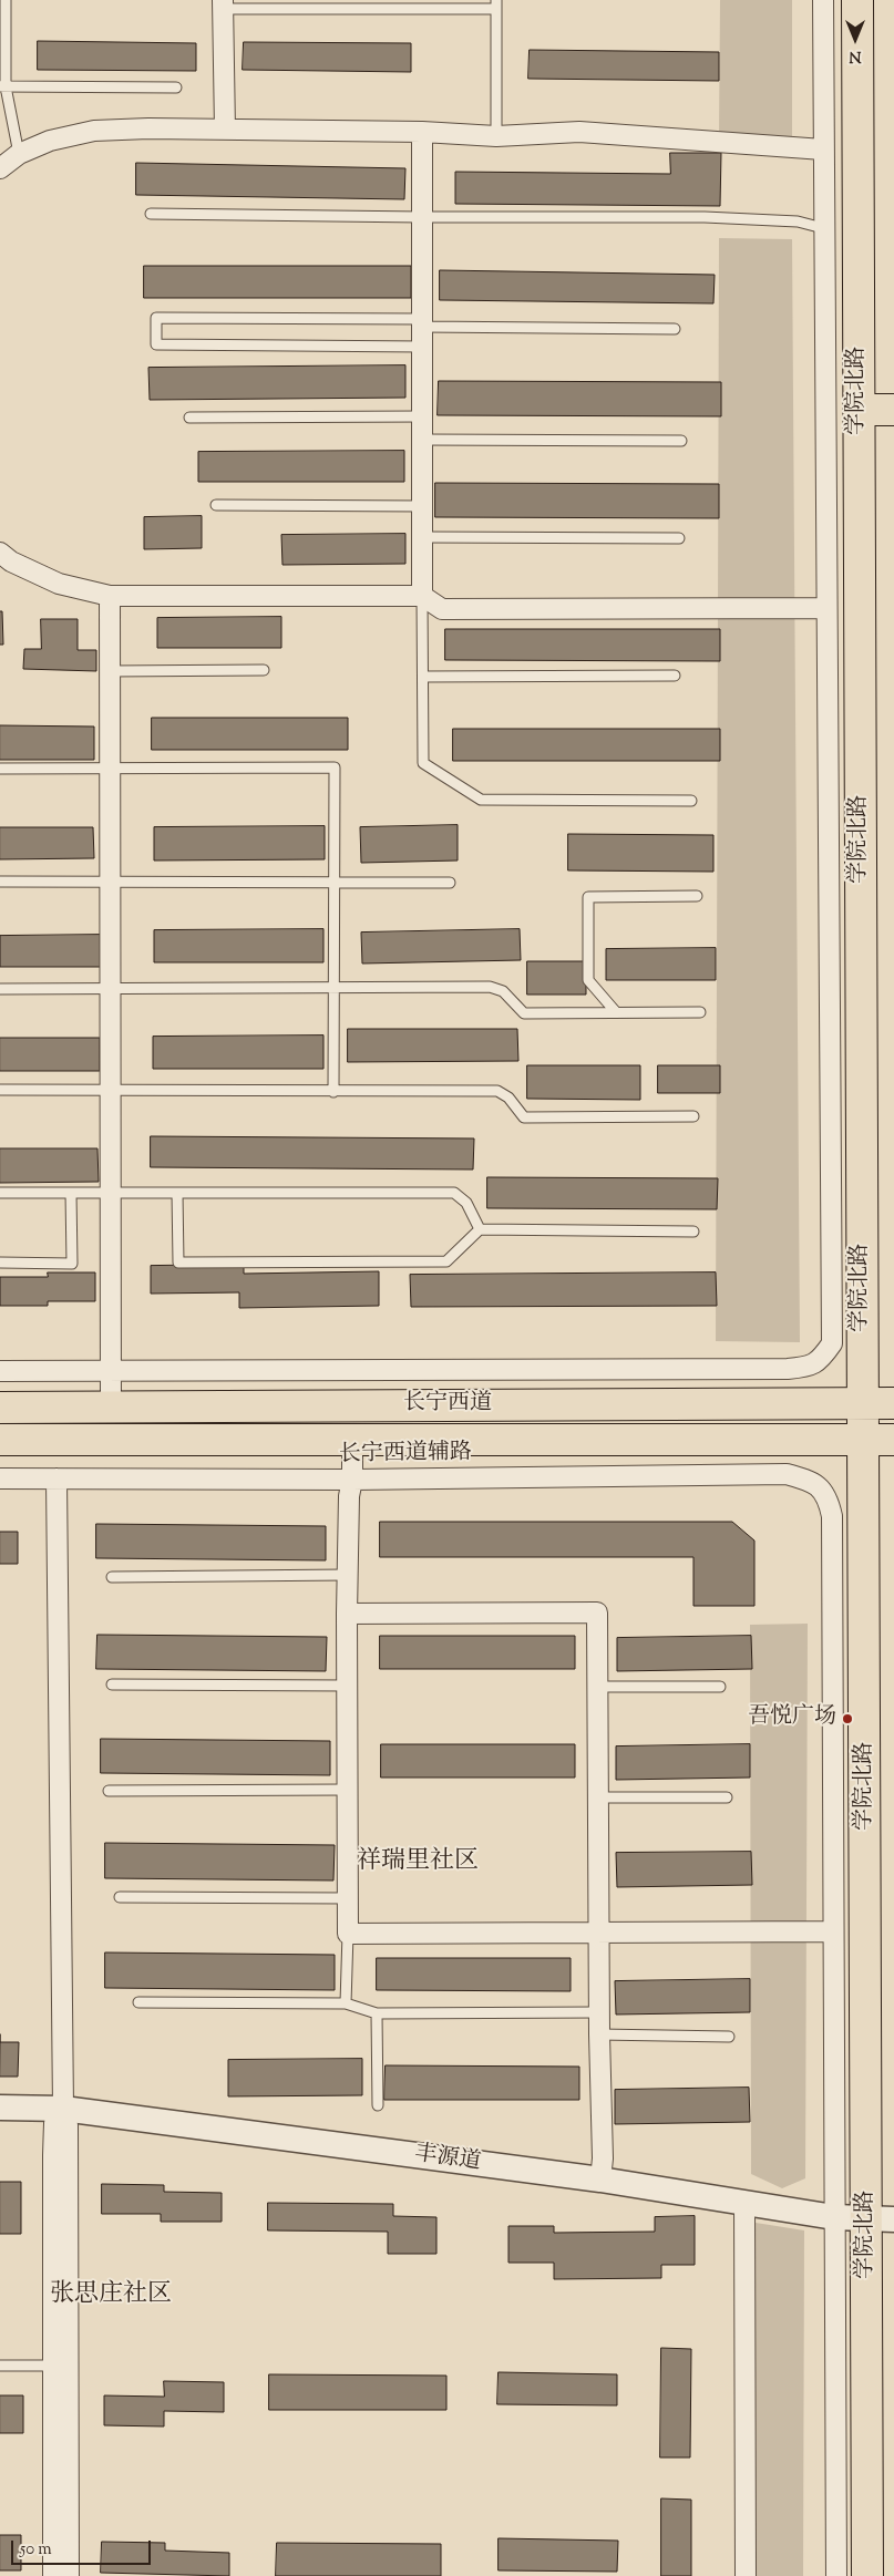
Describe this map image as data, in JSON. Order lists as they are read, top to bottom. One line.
{"streets":{"main road":["学院北路","长宁西道"],"street":["长宁西道辅路","丰源道"]},"crossings":[["学院北路","长宁西道"],["学院北路","丰源道"]],"districts":["祥瑞里社区","张思庄社区"],"places":["吾悦广场"],"scale_bar":"50 m","north":"bottom"}
